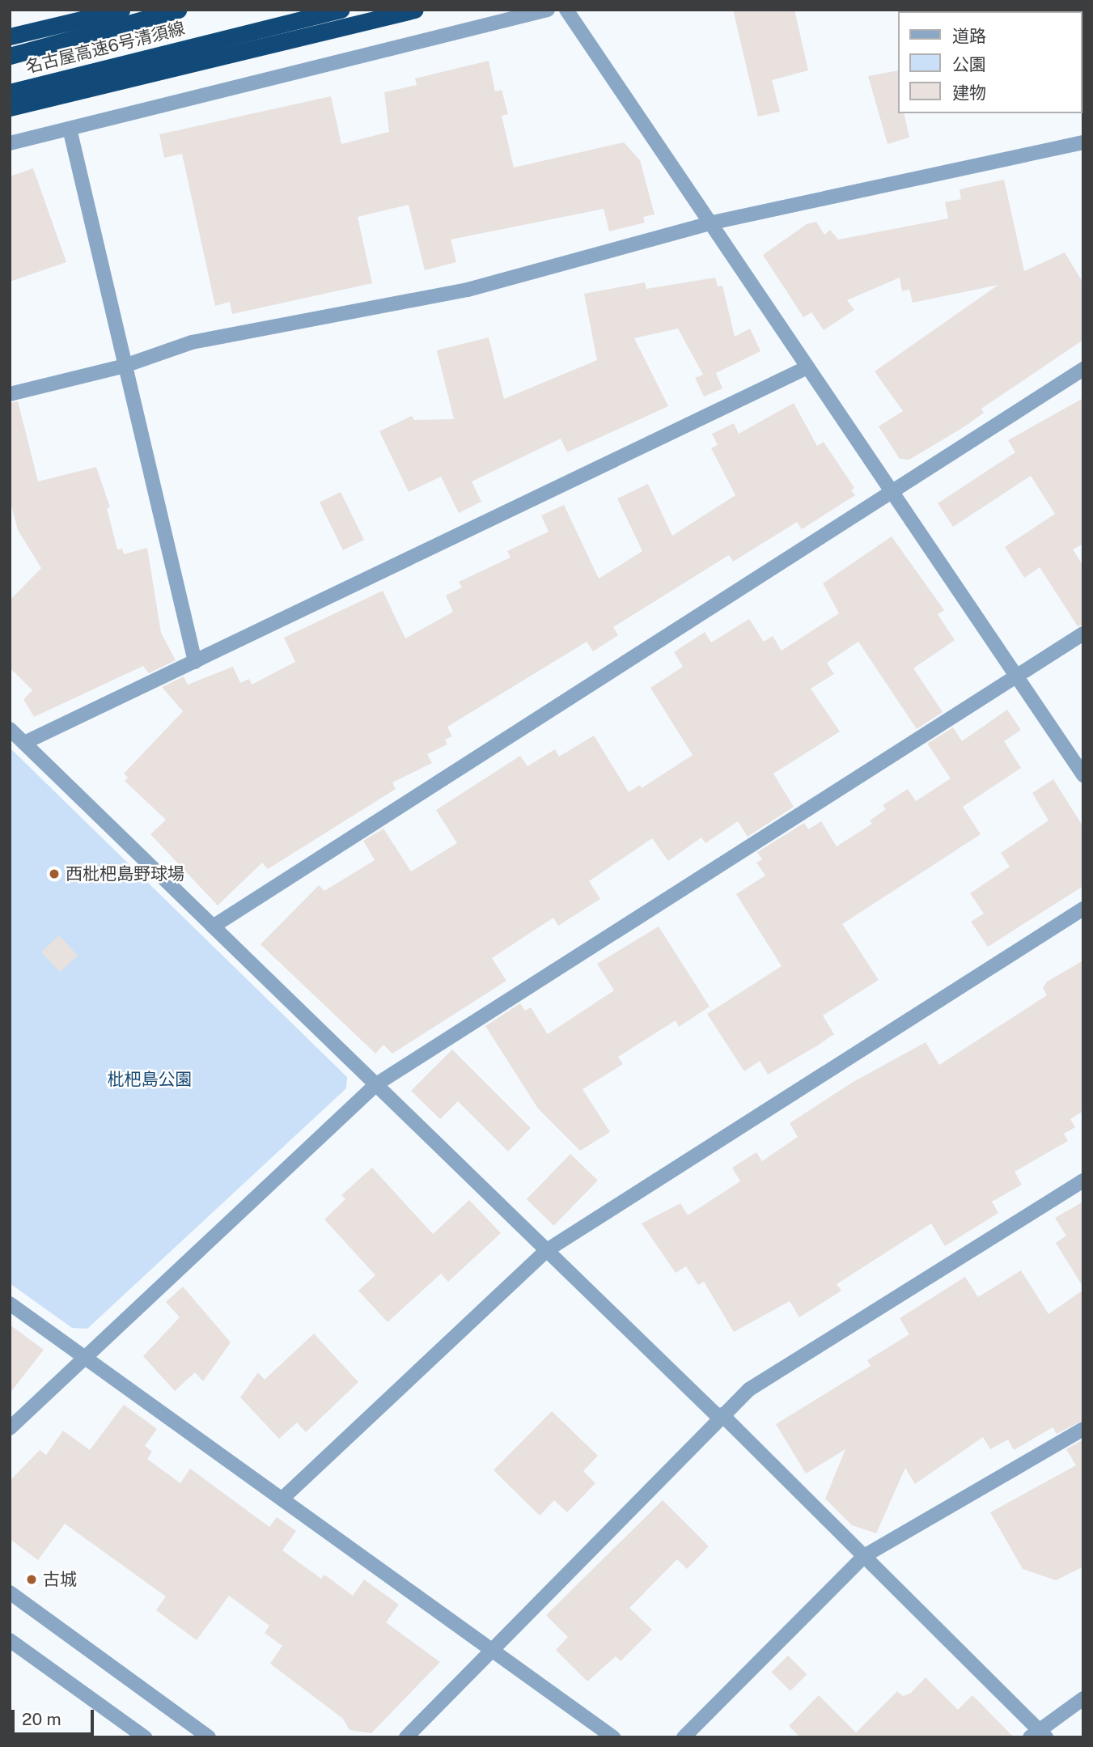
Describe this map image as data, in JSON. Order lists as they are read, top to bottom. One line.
{"streets":{"highway":["名古屋高速6号清須線"]},"parks":["枇杷島公園"],"places":["西枇杷島野球場","古城"],"legend":["道路","公園","建物"],"scale_bar":"20 m"}
